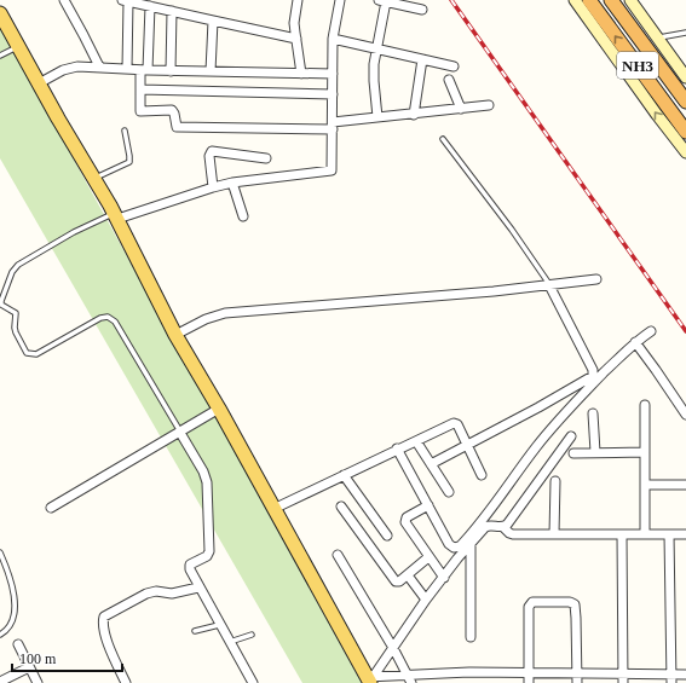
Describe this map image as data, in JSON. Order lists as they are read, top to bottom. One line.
{"streets":{"highway":["NH3"]},"scale_bar":"100 m"}
